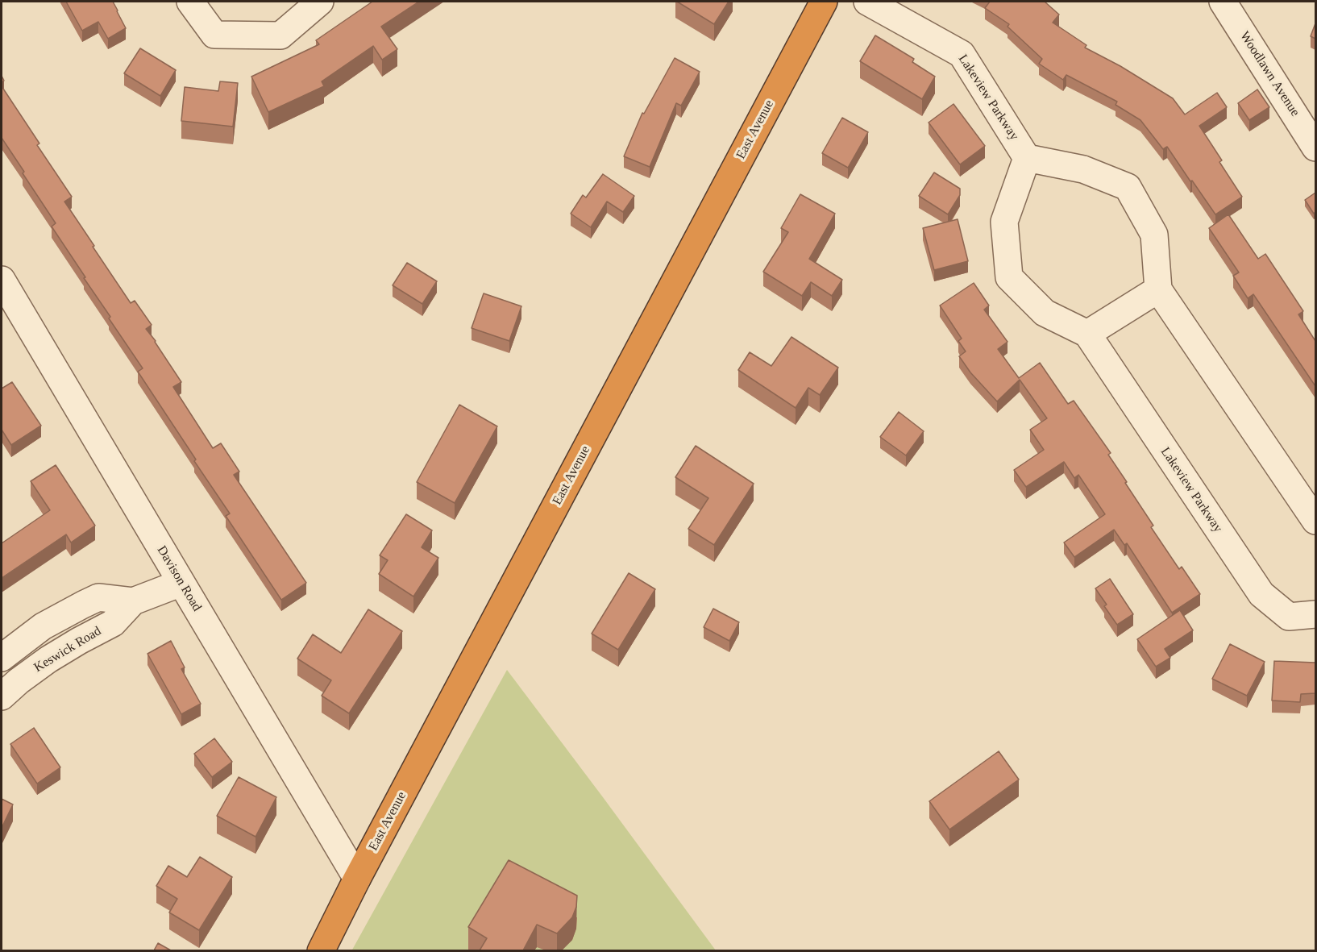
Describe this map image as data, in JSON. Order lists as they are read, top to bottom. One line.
{"streets":{"highway":["East Avenue"],"street":["Woodlawn Avenue","Lakeview Parkway","Davison Road","Keswick Road"]},"crossings":[["East Avenue","Davison Road"],["Davison Road","Keswick Road"]]}
